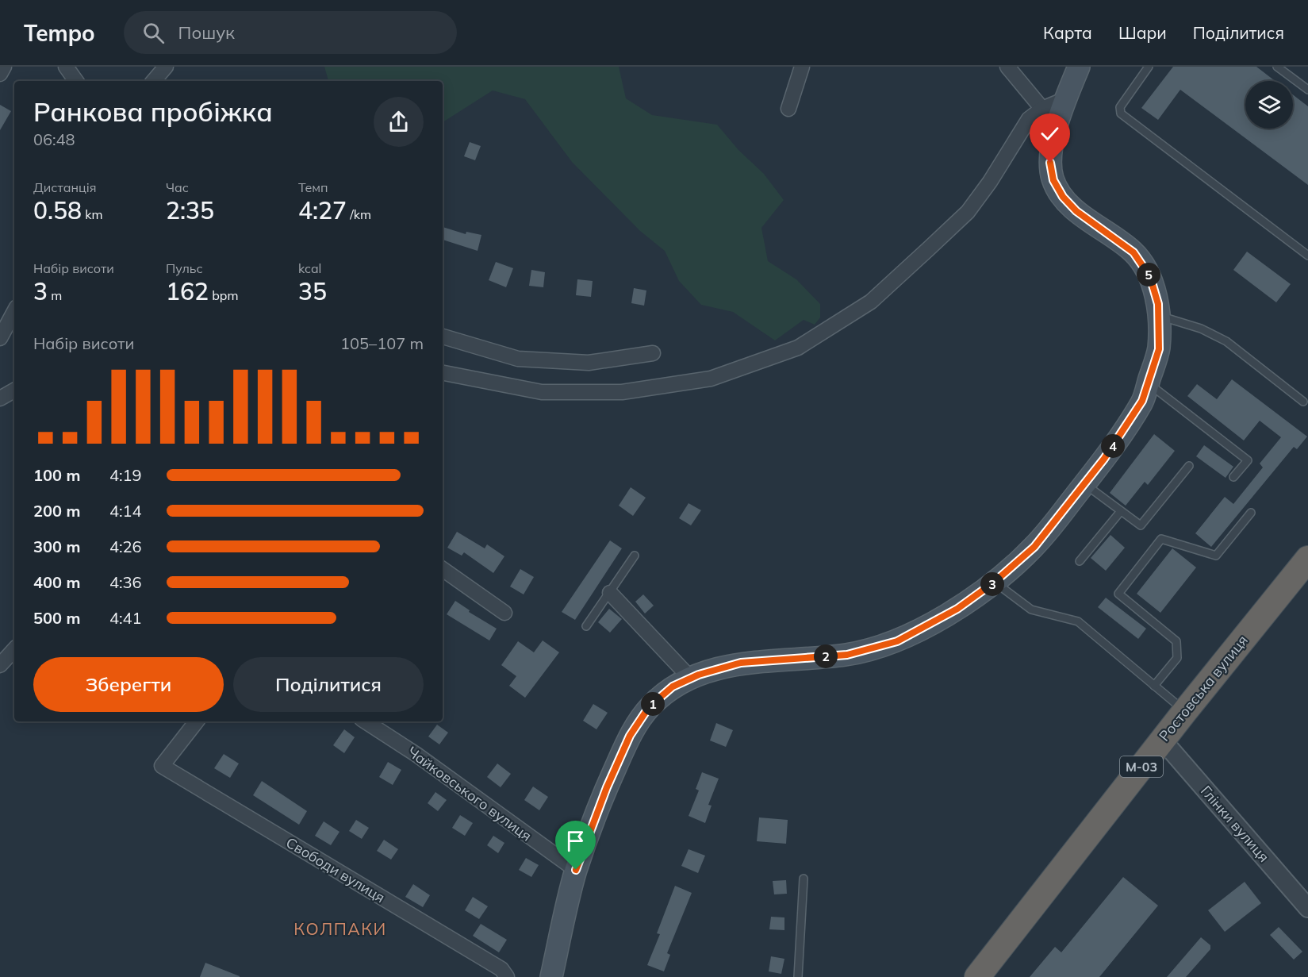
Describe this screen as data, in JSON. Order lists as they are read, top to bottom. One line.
{"streets":{"highway":["Ростовська вулиця","М-03"],"street":["Чайковського вулиця","Глінки вулиця","Свободи вулиця"]},"crossings":[["Ростовська вулиця","Глінки вулиця"]],"districts":["КОЛПАКИ"],"page":{"header":"Tempo","search":"Пошук","nav":["Карта","Шари","Поділитися"],"heading":["Ранкова пробіжка","06:48"],"stats":[["Дистанція","0.58 km"],["Час","2:35"],["Темп","4:27 /km"],["Набір висоти","3 m"],["Пульс","162 bpm"],["kcal","35"]],"pins":["5","4","3","2","1"],"chart":["Набір висоти","105–107 m"],"list":[{"name":"100 m","note":"4:19"},{"name":"200 m","note":"4:14"},{"name":"300 m","note":"4:26"},{"name":"400 m","note":"4:36"},{"name":"500 m","note":"4:41"}],"buttons":["Зберегти","Поділитися"]}}
